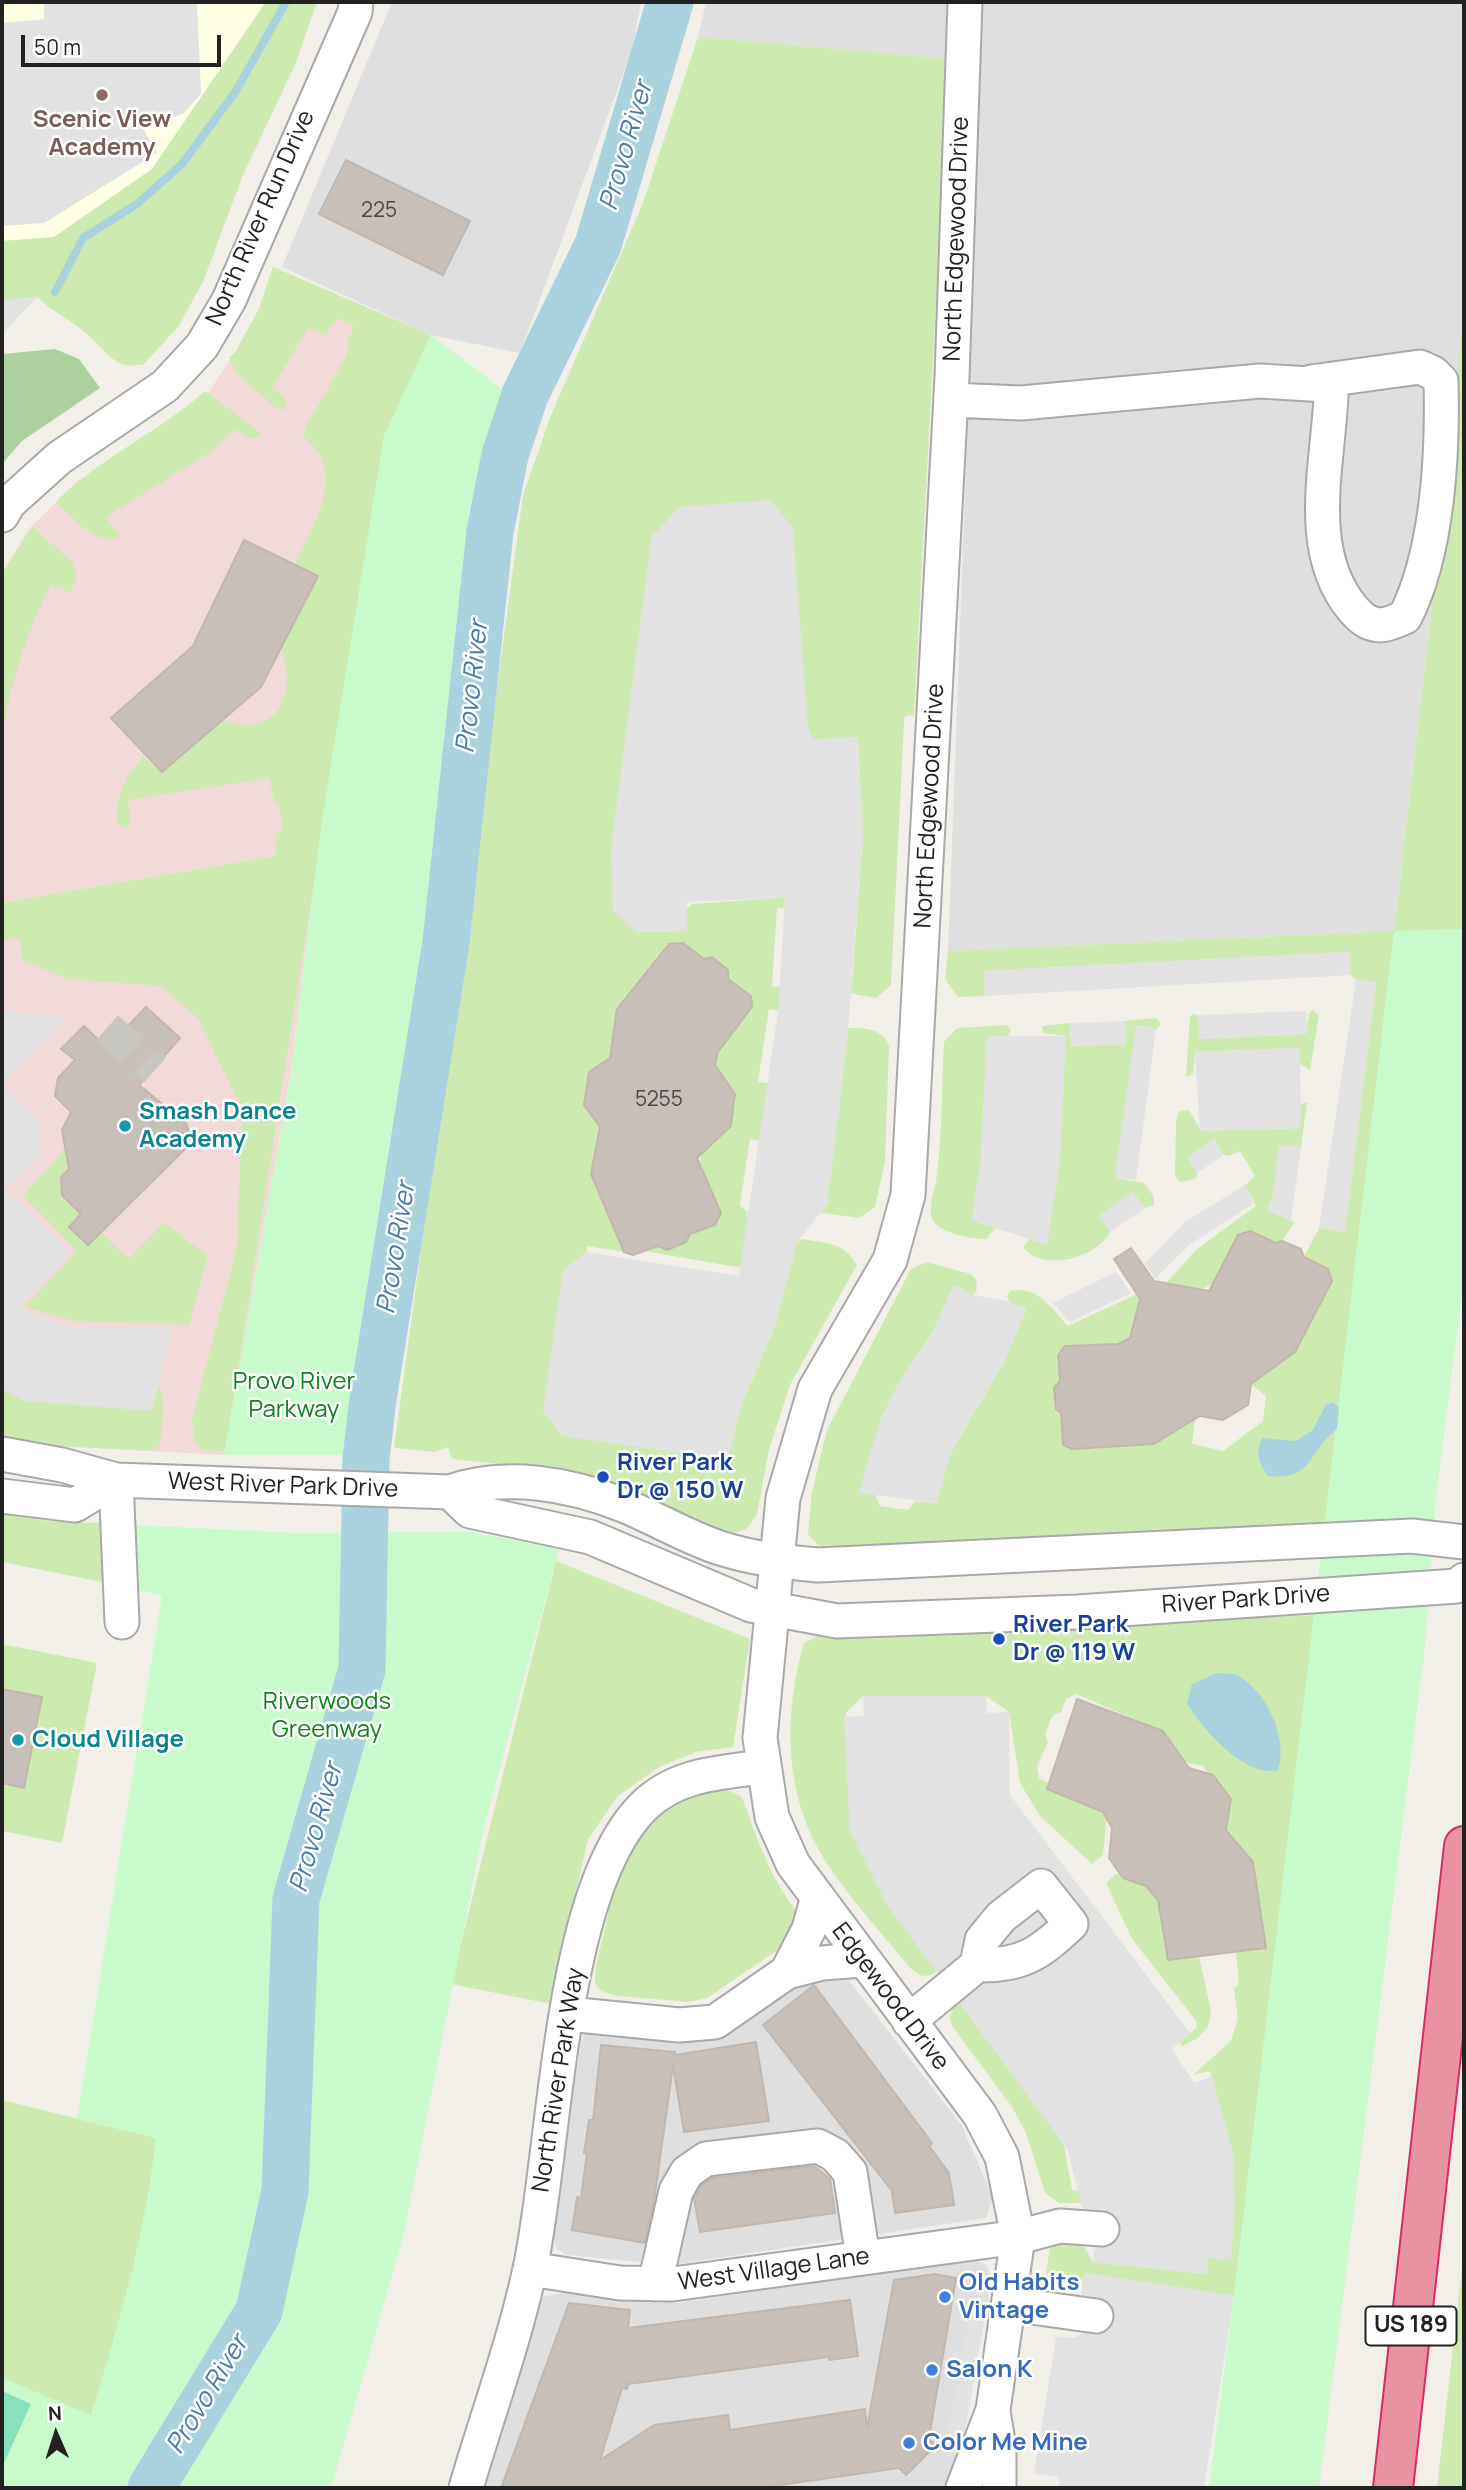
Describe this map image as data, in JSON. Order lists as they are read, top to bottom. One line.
{"streets":{"highway":["US 189"],"street":["North River Run Drive","North Edgewood Drive","West River Park Drive","River Park Drive","Edgewood Drive","North River Park Way","West Village Lane"]},"crossings":[["North Edgewood Drive","West River Park Drive"],["North Edgewood Drive","River Park Drive"],["North Edgewood Drive","Edgewood Drive"],["West River Park Drive","River Park Drive"],["West River Park Drive","Edgewood Drive"],["River Park Drive","Edgewood Drive"],["Edgewood Drive","North River Park Way"],["Edgewood Drive","West Village Lane"],["North River Park Way","West Village Lane"]],"water":["Provo River"],"parks":["Provo River Parkway","Riverwoods Greenway"],"places":["Scenic View Academy","Smash Dance Academy","River Park Dr @ 150 W","River Park Dr @ 119 W","Cloud Village","Old Habits Vintage","Salon K","Color Me Mine"],"house_numbers":["225","5255"],"scale_bar":"50 m","north":"top"}
